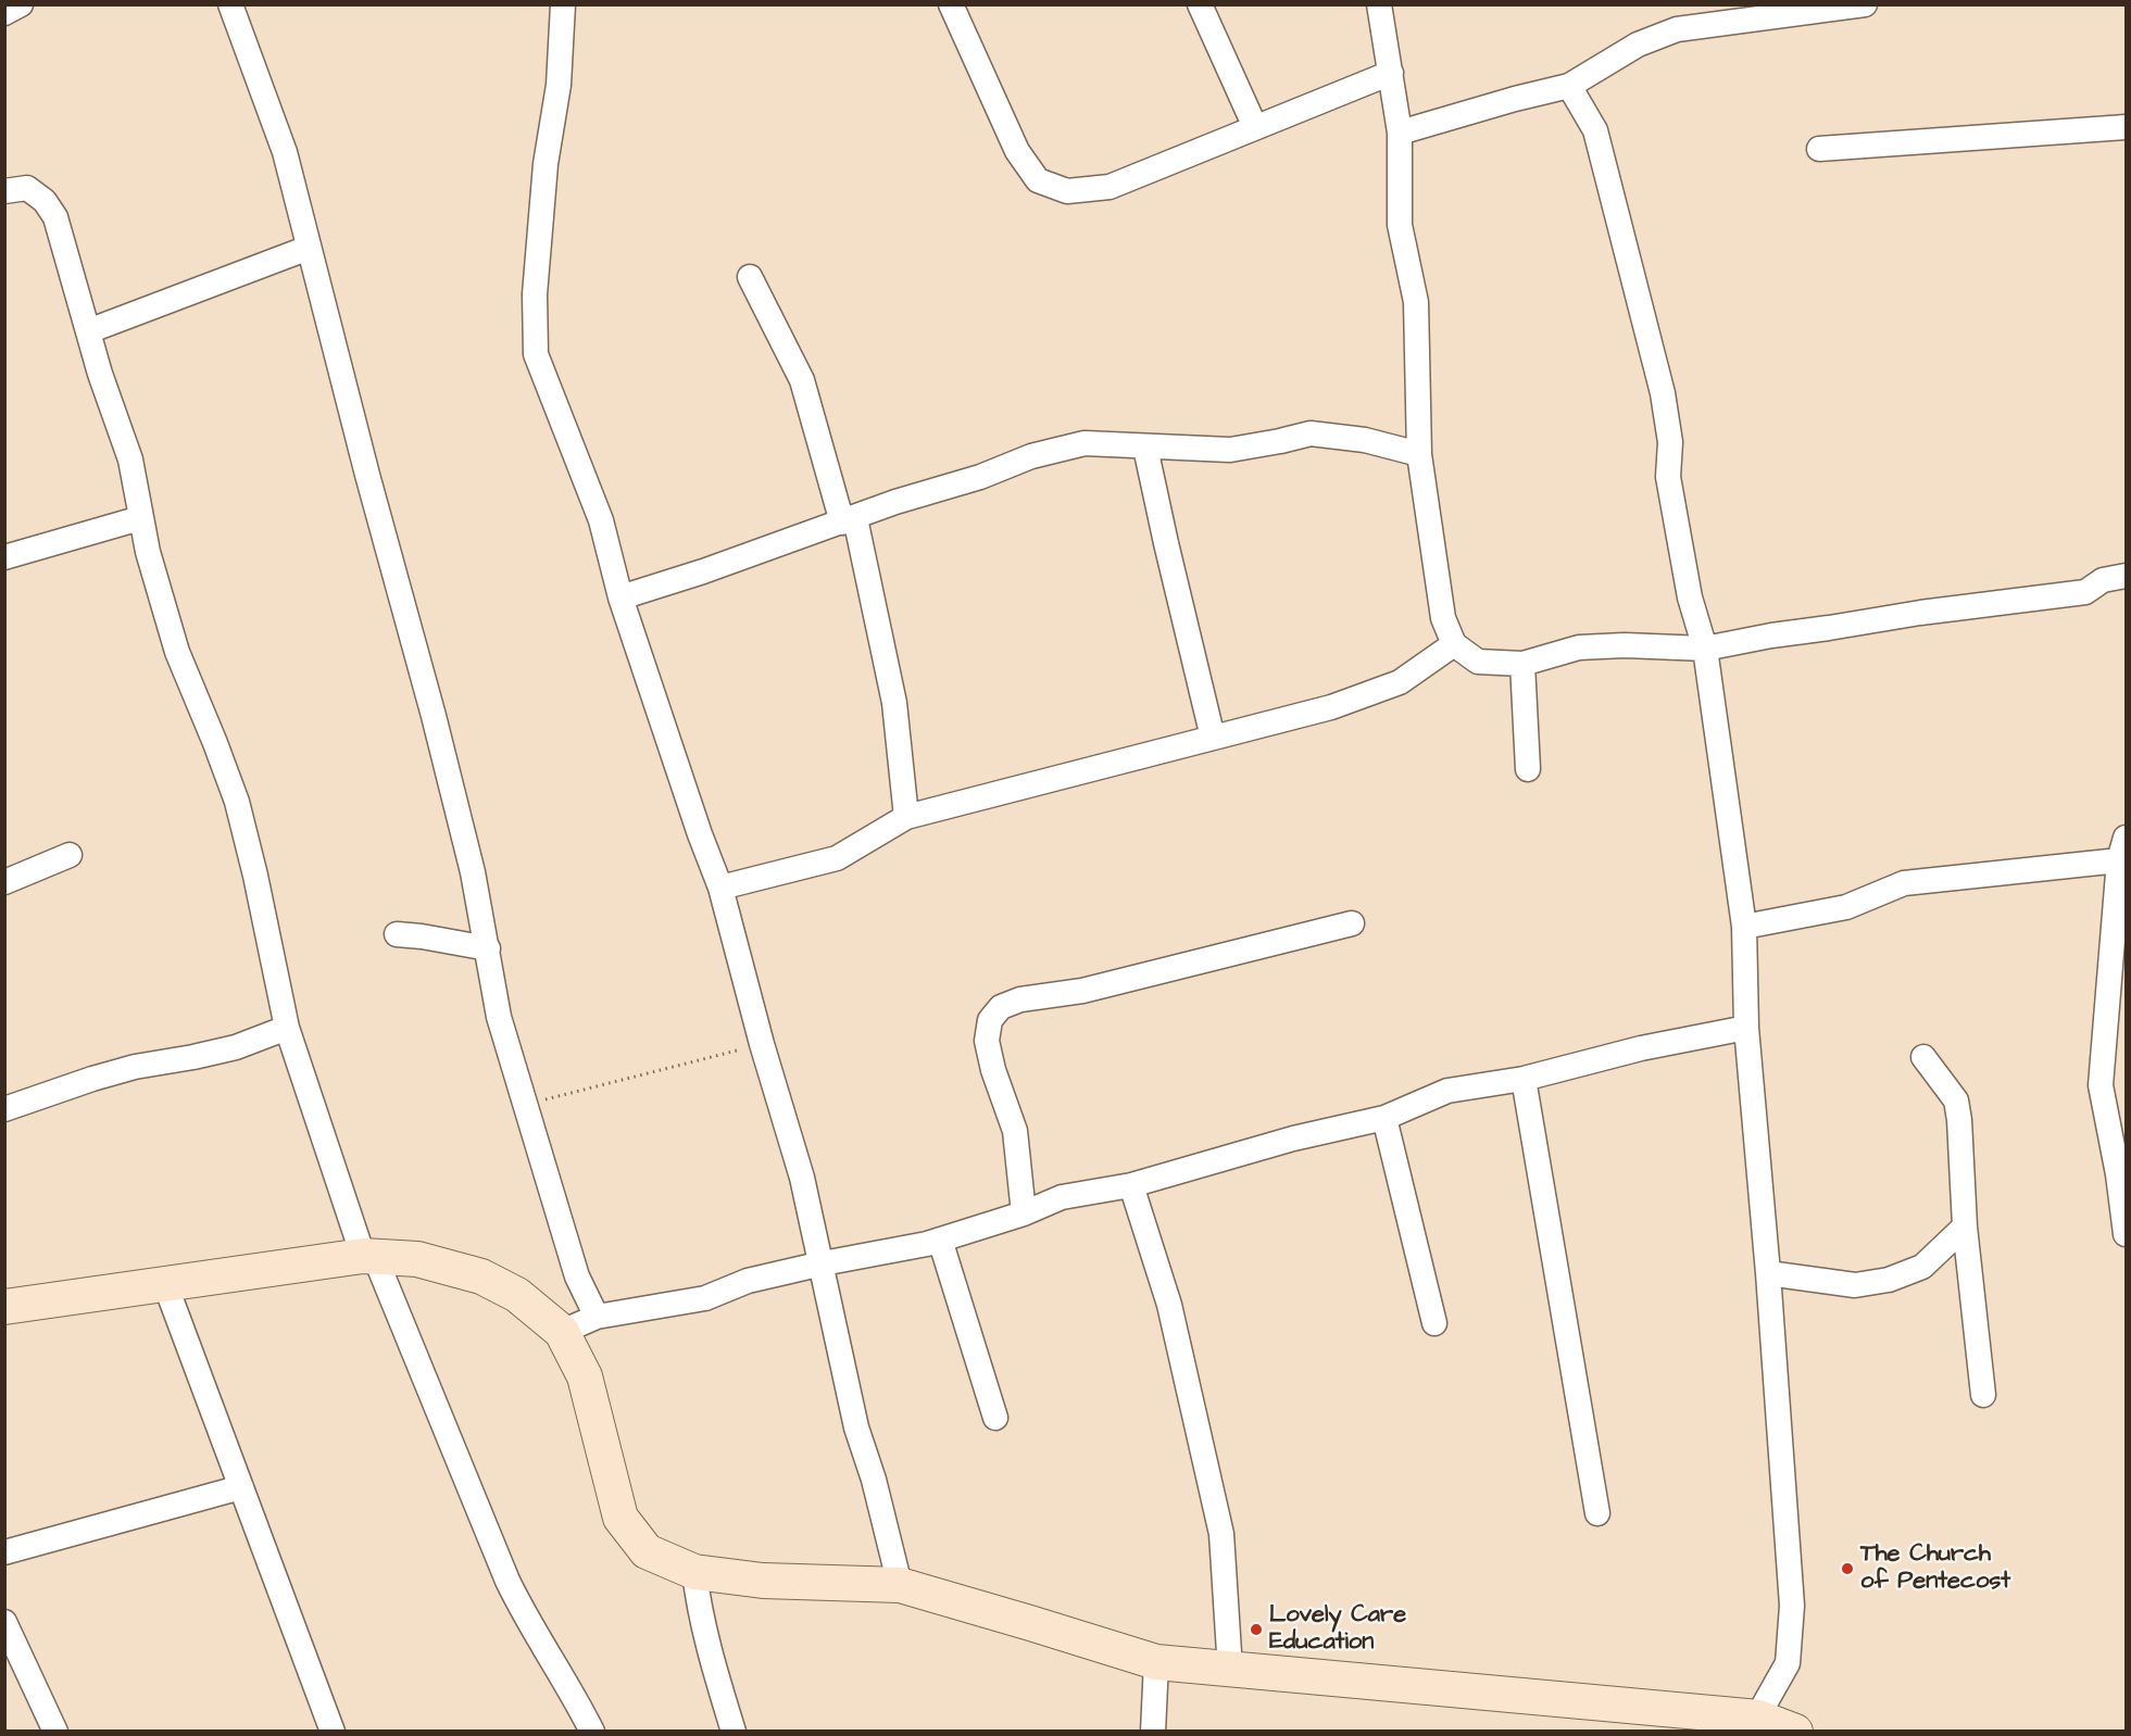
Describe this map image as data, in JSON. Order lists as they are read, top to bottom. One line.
{"places":["The Church of Pentecost","Lovely Care Education"]}
